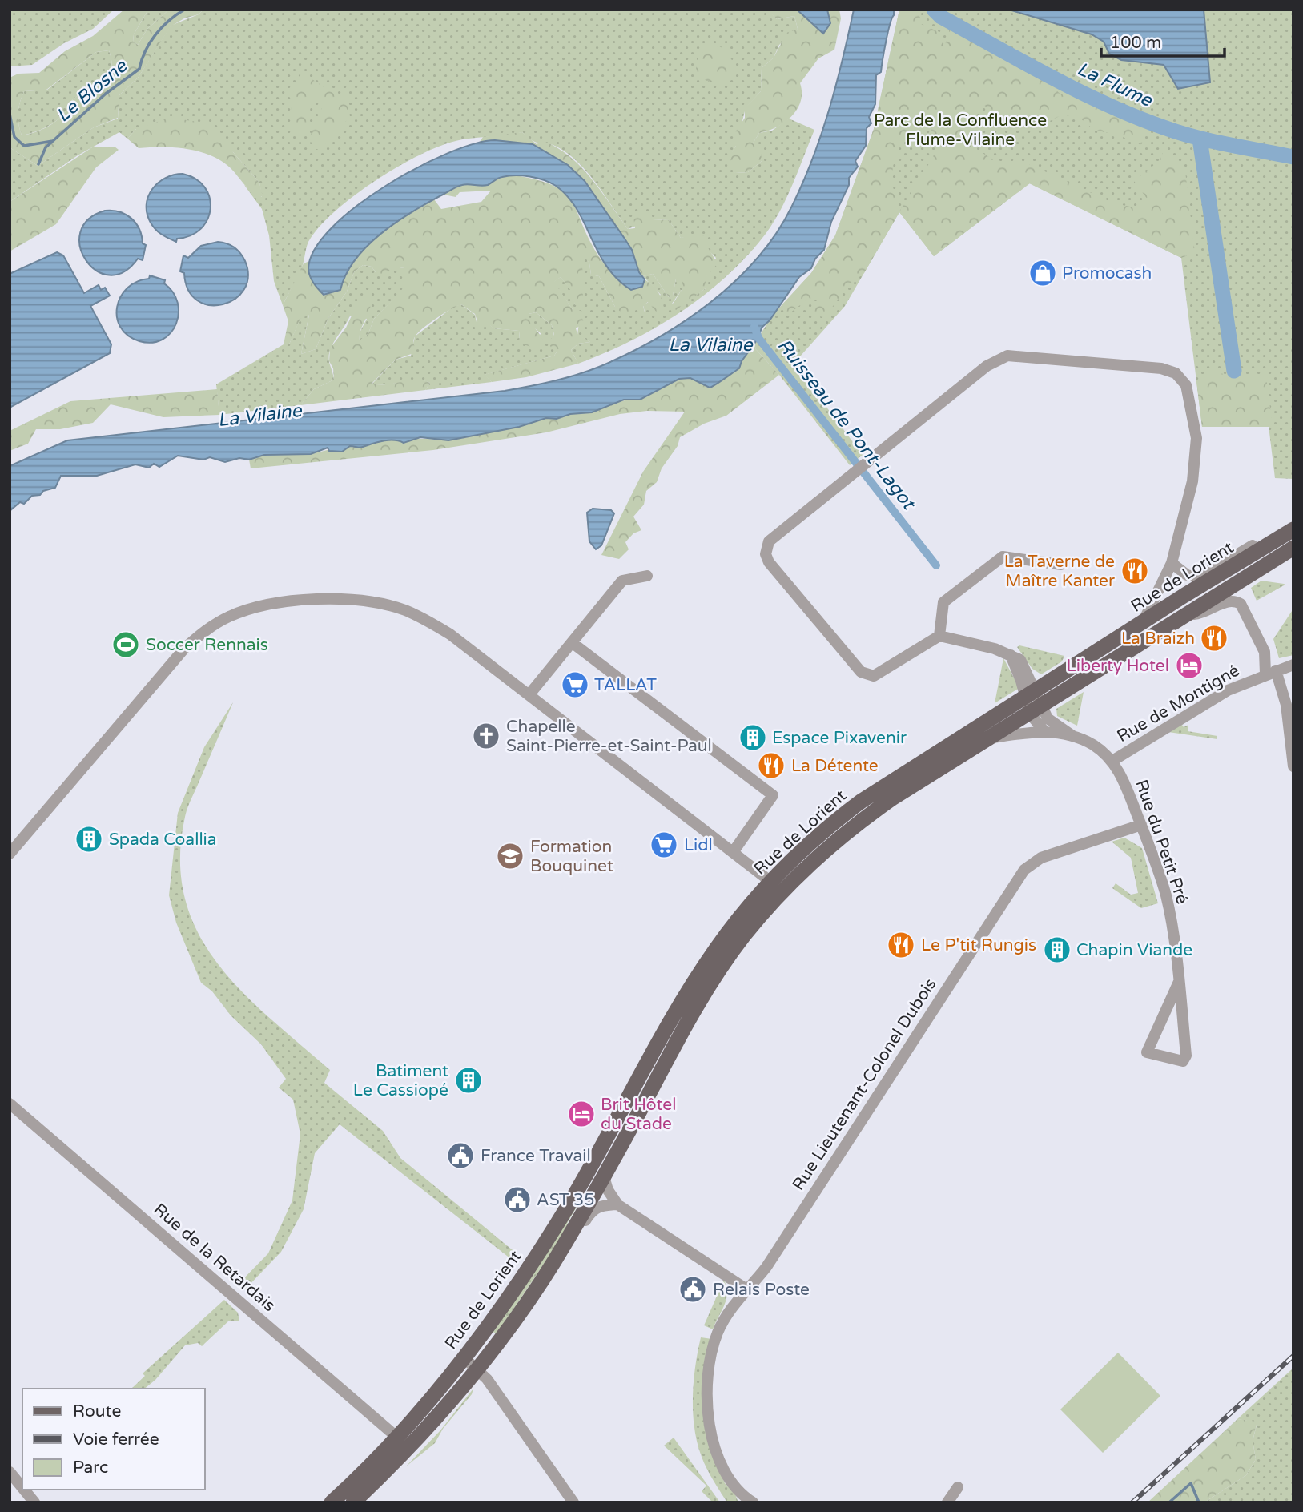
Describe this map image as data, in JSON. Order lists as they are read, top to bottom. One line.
{"streets":{"main road":["Rue de Lorient"],"street":["Rue de Montigné","Rue du Petit Pré","Rue Lieutenant-Colonel Dubois","Rue de la Retardais"]},"crossings":[["Rue de Lorient","Rue du Petit Pré"],["Rue de Lorient","Rue de la Retardais"],["Rue de Montigné","Rue du Petit Pré"],["Rue du Petit Pré","Rue Lieutenant-Colonel Dubois"]],"water":["La Flume","Le Blosne","La Vilaine","Ruisseau de Pont-Lagot"],"parks":["Parc de la Confluence Flume-Vilaine"],"places":{"shop":["Promocash"],"restaurant":["La Taverne de Maître Kanter","La Braizh","La Détente","Le P'tit Rungis"],"sports":["Soccer Rennais"],"hotel":["Liberty Hotel","Brit Hôtel du Stade"],"supermarket":["TALLAT","Lidl"],"church":["Chapelle Saint-Pierre-et-Saint-Paul"],"building":["Espace Pixavenir","Spada Coallia","Chapin Viande","Batiment Le Cassiopé"],"school or university":["Formation Bouquinet"],"public building":["France Travail","AST 35","Relais Poste"]},"legend":["Route","Voie ferrée","Parc"],"scale_bar":"100 m"}
